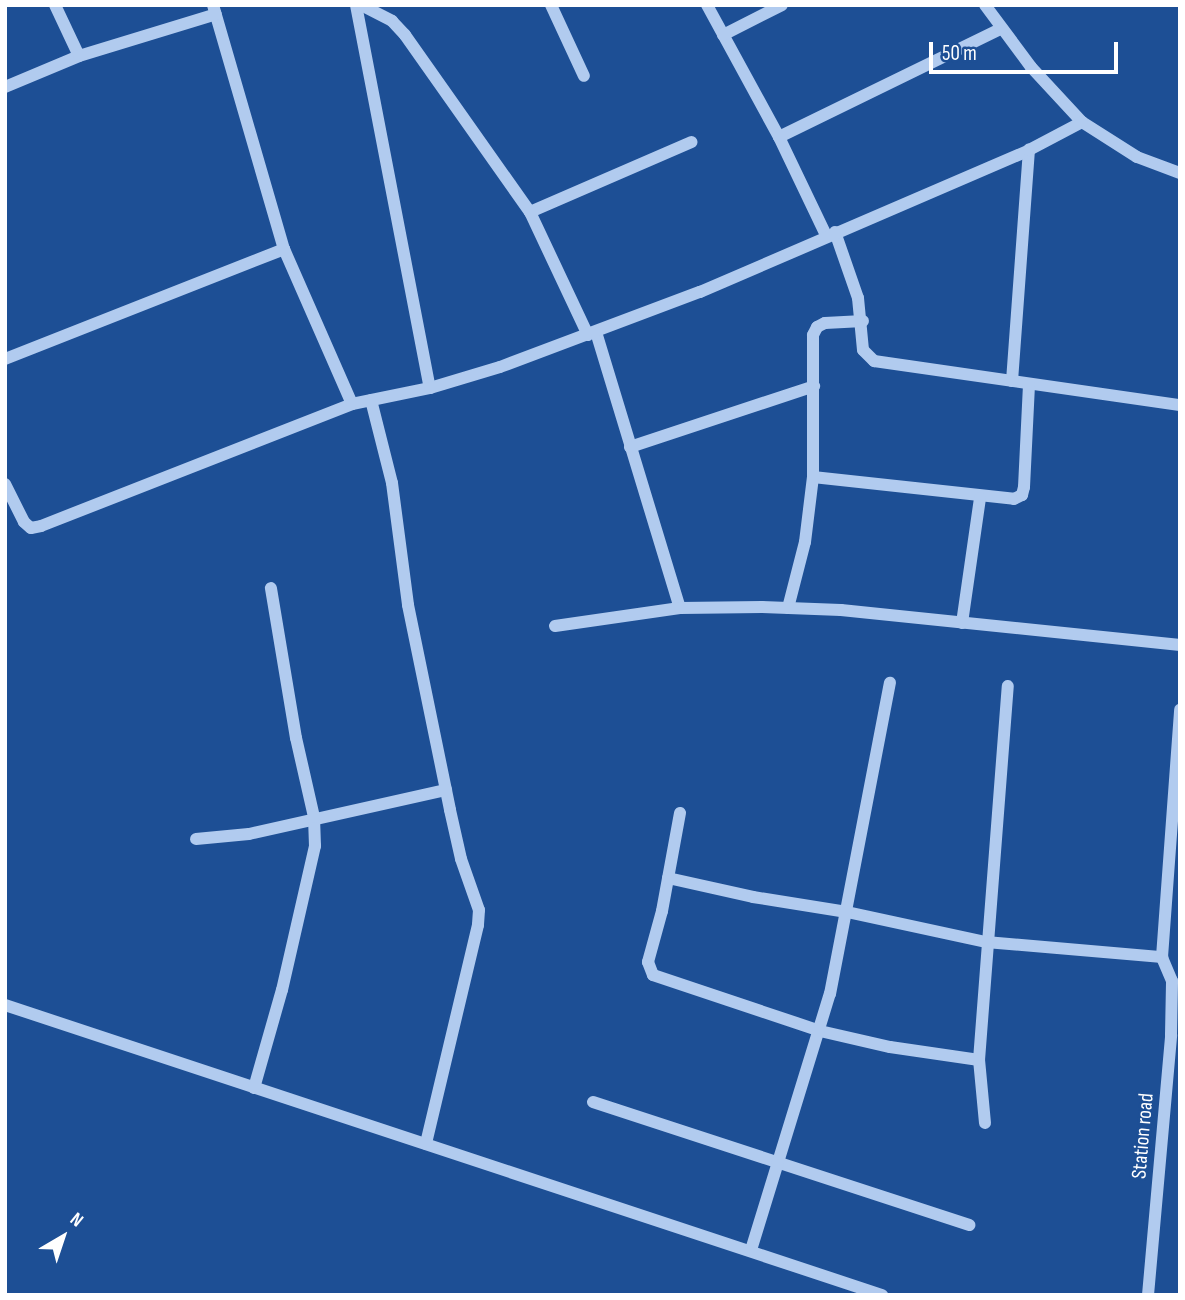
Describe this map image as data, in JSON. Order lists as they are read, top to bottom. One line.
{"streets":{"street":["Station road"]},"scale_bar":"50 m","north":"top right"}
